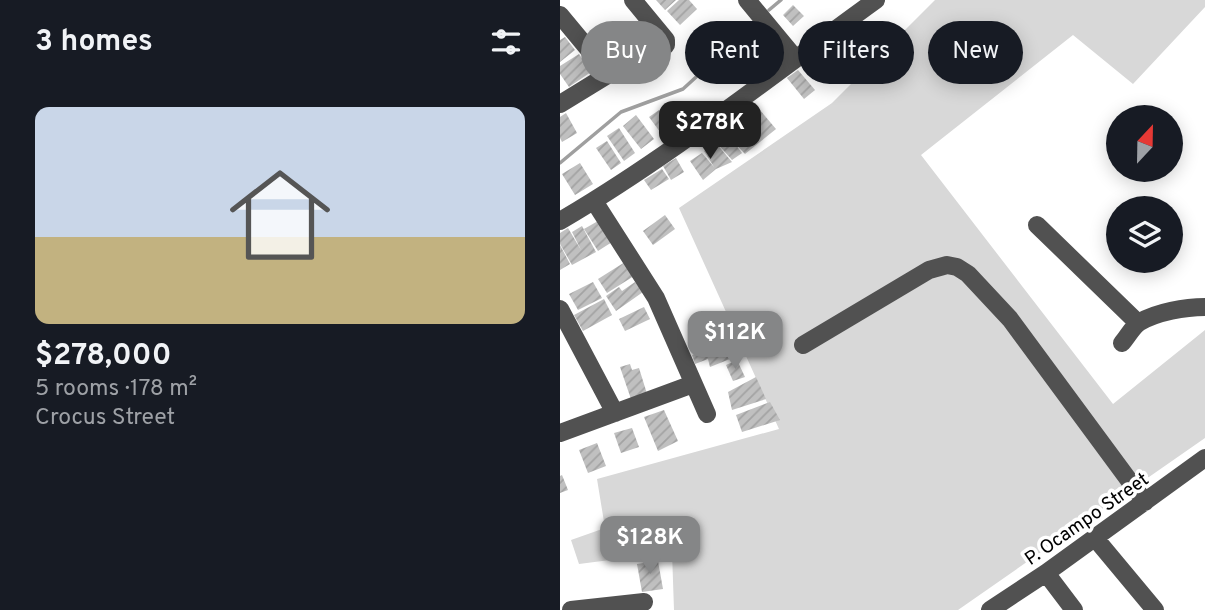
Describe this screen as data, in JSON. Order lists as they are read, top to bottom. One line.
{"streets":{"street":["P. Ocampo Street"]},"north":"top","page":{"heading":"3 homes","chip":["Buy","Rent","Filters","New"],"list":[{"name":"$278,000","note":"5 rooms · 178 m² · Crocus Street"}],"price":["$278K","$112K","$128K"]}}
